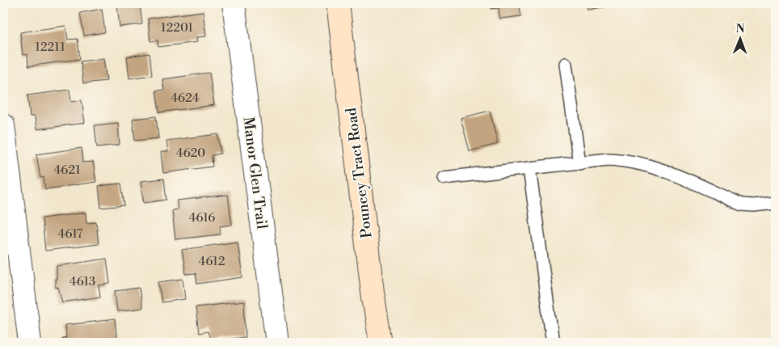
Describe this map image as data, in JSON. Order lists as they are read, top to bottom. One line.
{"streets":{"main road":["Pouncey Tract Road"],"street":["Manor Glen Trail"]},"house_numbers":["12201","12211","4624","4620","4621","4616","4617","4612","4613"],"north":"top"}
